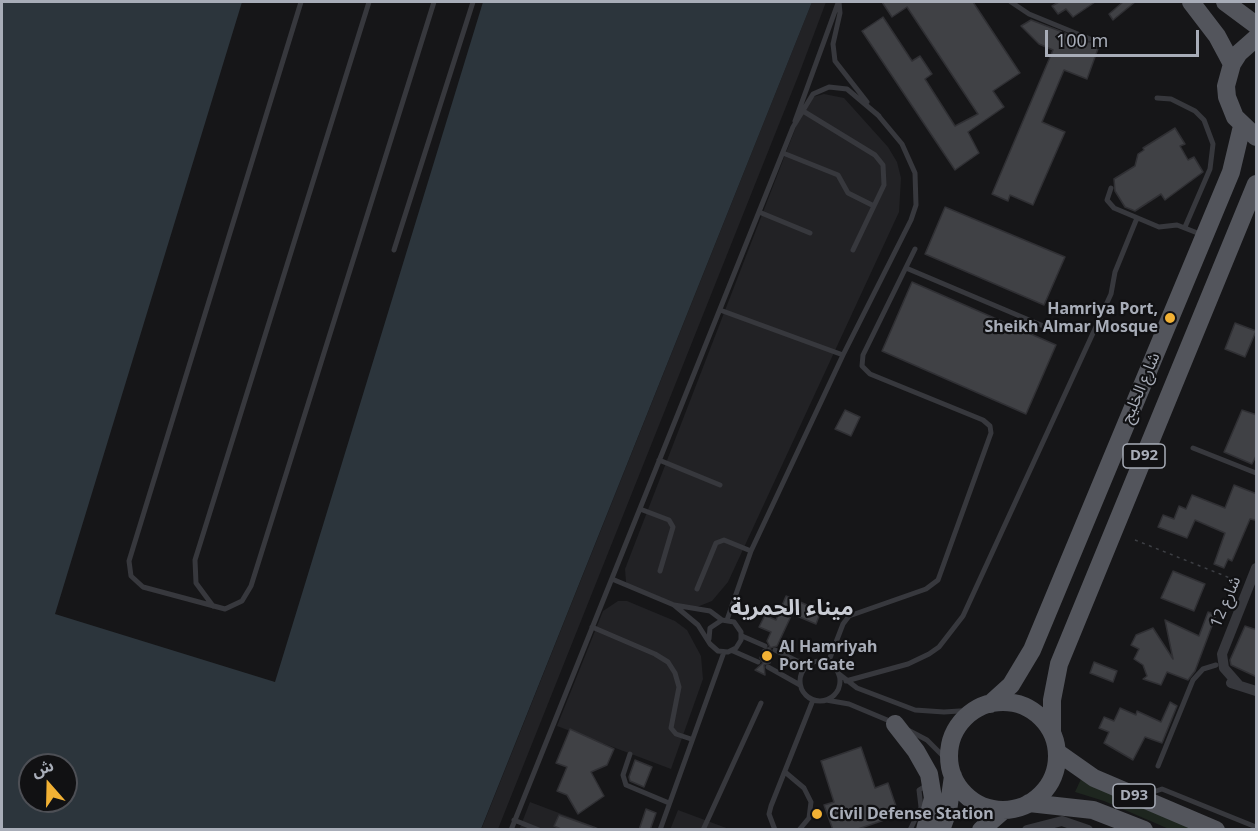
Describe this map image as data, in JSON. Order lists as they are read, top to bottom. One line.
{"streets":{"main road":["شارع الخليج","D92","D93"],"street":["شارع 12"]},"crossings":[["شارع الخليج","D93"]],"districts":["ميناء الحمرية"],"places":["Hamriya Port, Sheikh Almar Mosque","Al Hamriyah Port Gate","Civil Defense Station"],"scale_bar":"100 m","north":"top"}
